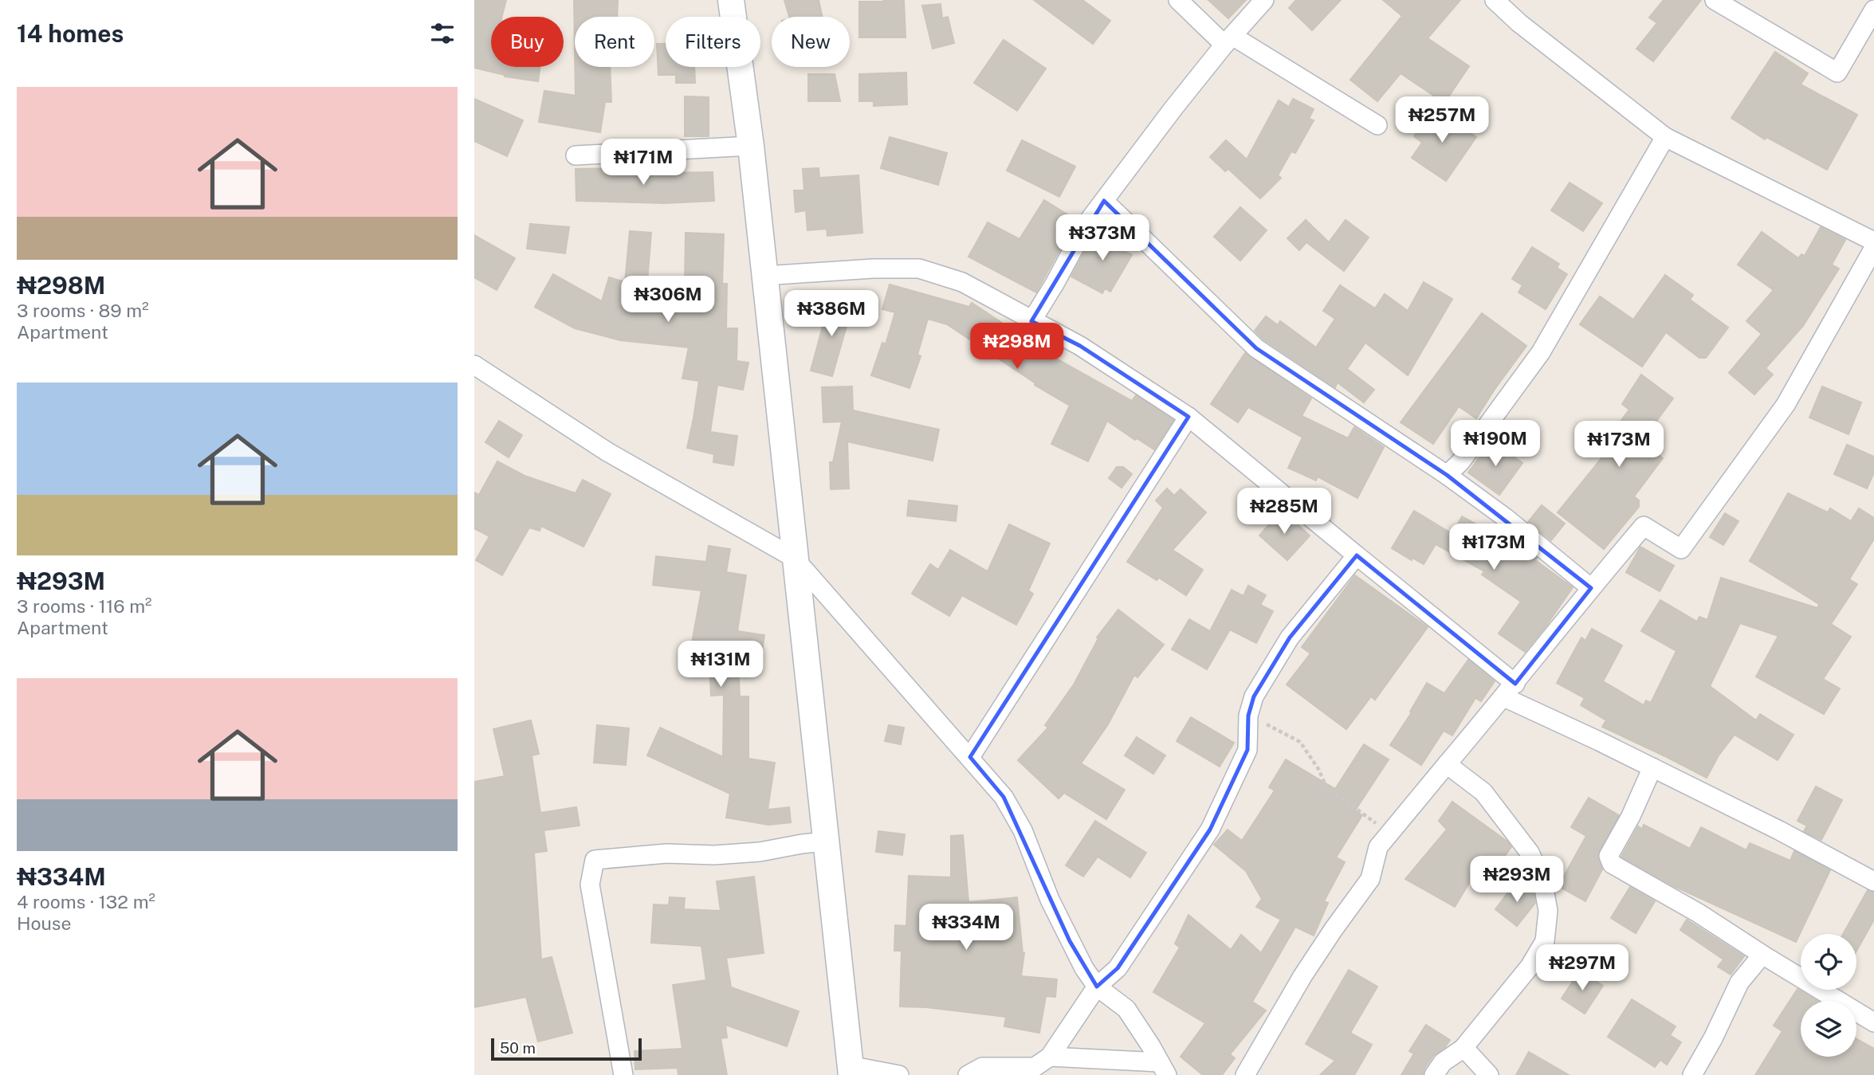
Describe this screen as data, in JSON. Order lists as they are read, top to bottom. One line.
{"scale_bar":"50 m","page":{"heading":"14 homes","chip":["Buy","Rent","Filters","New"],"list":[{"name":"₦298M","note":"3 rooms · 89 m² · Apartment"},{"name":"₦293M","note":"3 rooms · 116 m² · Apartment"},{"name":"₦334M","note":"4 rooms · 132 m² · House"}],"price":["₦257M","₦171M","₦373M","₦306M","₦386M","₦298M","₦190M","₦173M","₦285M","₦173M","₦131M","₦293M","₦334M","₦297M"],"scale":"50 m"}}
